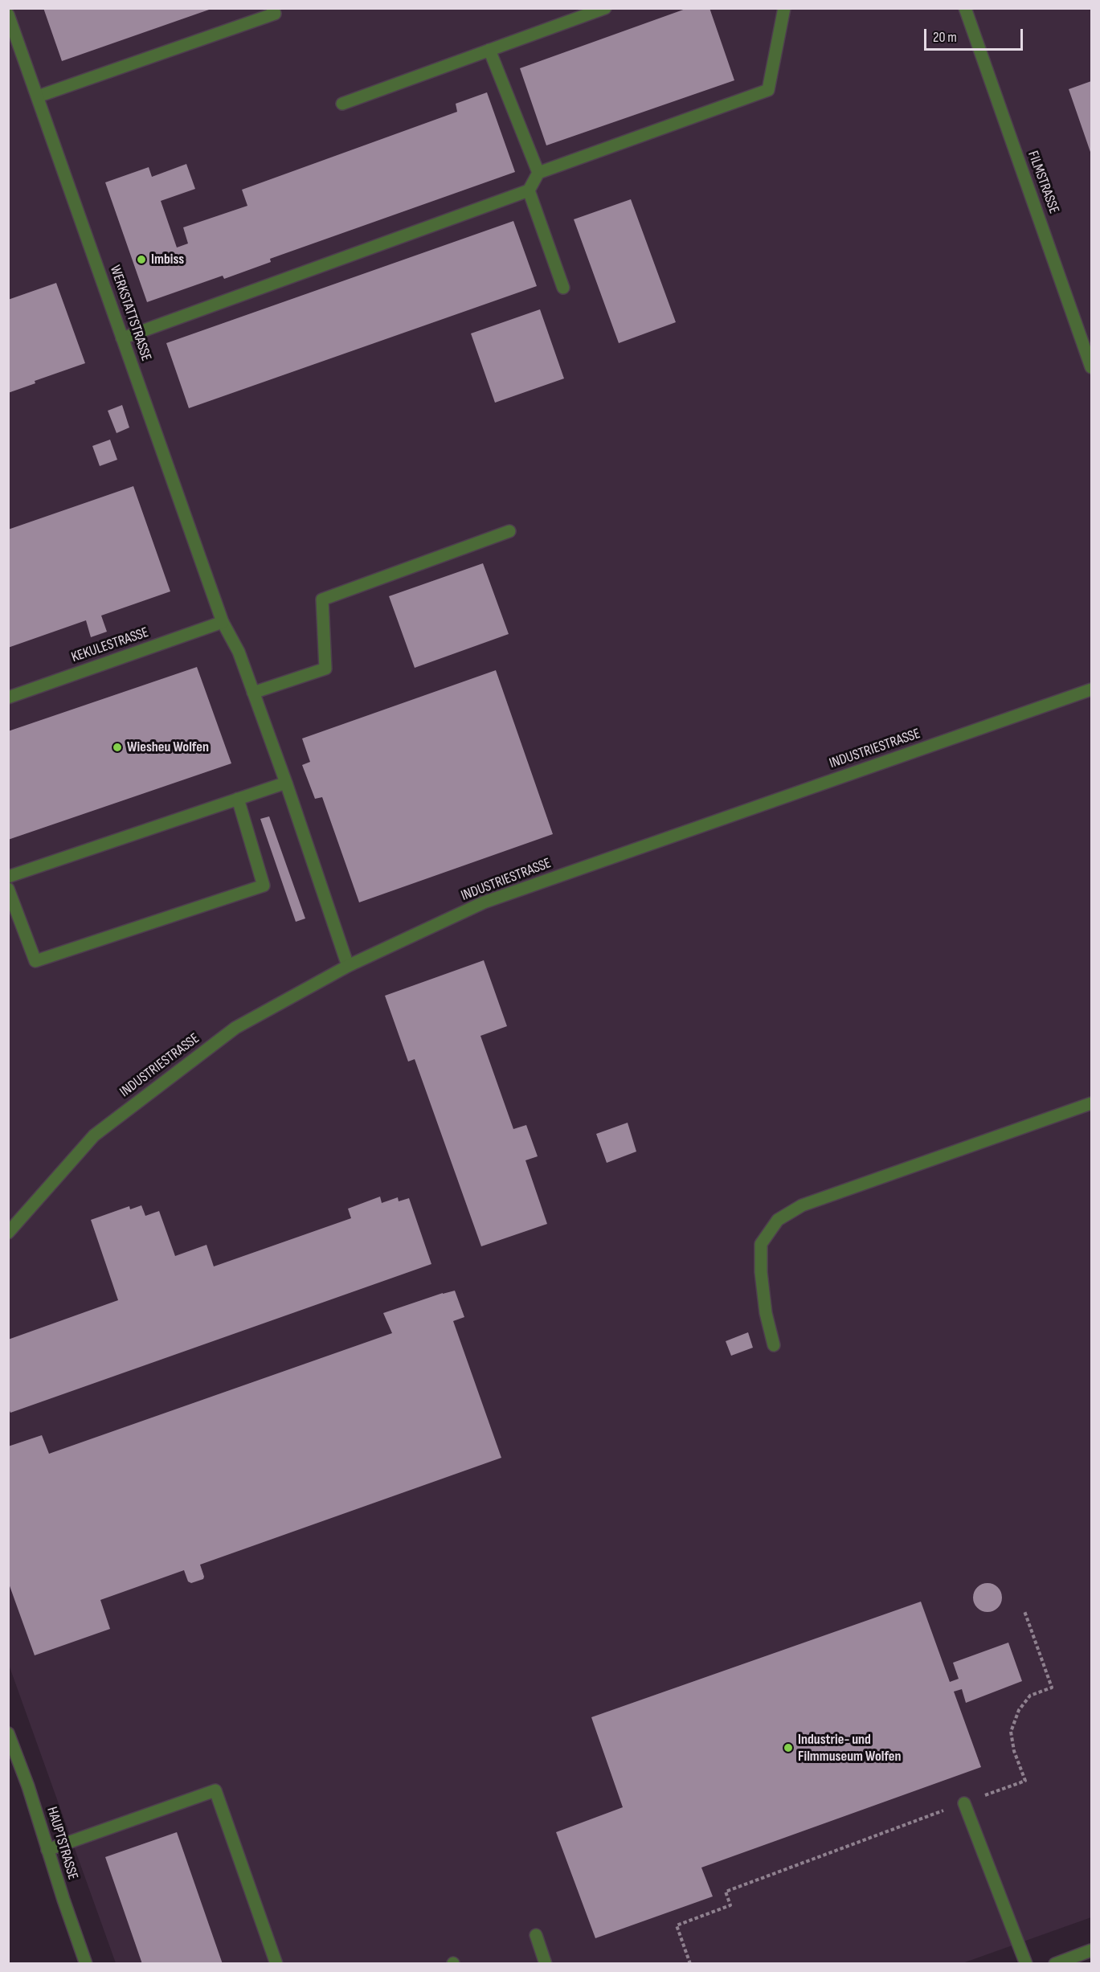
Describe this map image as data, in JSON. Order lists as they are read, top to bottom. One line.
{"streets":{"street":["FILMSTRASSE","WERKSTATTSTRASSE","KEKULESTRASSE","INDUSTRIESTRASSE","HAUPTSTRASSE"]},"crossings":[["WERKSTATTSTRASSE","KEKULESTRASSE"],["WERKSTATTSTRASSE","INDUSTRIESTRASSE"]],"places":["Imbiss","Wiesheu Wolfen","Industrie- und Filmmuseum Wolfen"],"scale_bar":"20 m"}
